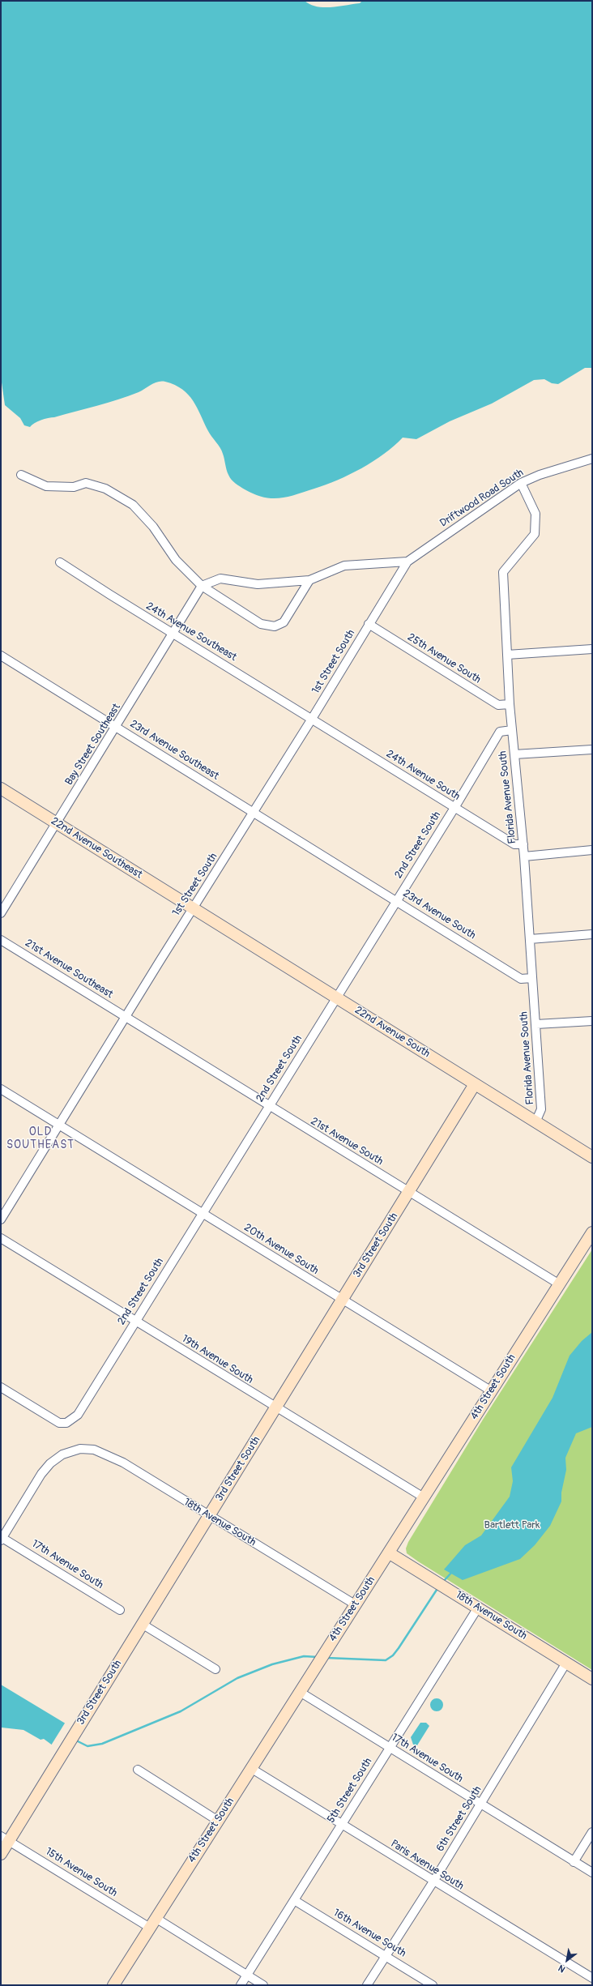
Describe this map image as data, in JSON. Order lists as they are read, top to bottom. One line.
{"streets":{"street":["Driftwood Road South","24th Avenue Southeast","25th Avenue South","1st Street South","Bay Street Southeast","23rd Avenue Southeast","24th Avenue South","Florida Avenue South","2nd Street South","22nd Avenue Southeast","23rd Avenue South","21st Avenue Southeast","22nd Avenue South","21st Avenue South","3rd Street South","20th Avenue South","19th Avenue South","4th Street South","18th Avenue South","17th Avenue South","5th Street South","6th Street South","Paris Avenue South","15th Avenue South","16th Avenue South"]},"crossings":[["Driftwood Road South","1st Street South"],["Driftwood Road South","Florida Avenue South"],["24th Avenue Southeast","1st Street South"],["24th Avenue Southeast","Bay Street Southeast"],["24th Avenue Southeast","24th Avenue South"],["25th Avenue South","1st Street South"],["25th Avenue South","Florida Avenue South"],["1st Street South","23rd Avenue Southeast"],["1st Street South","24th Avenue South"],["1st Street South","22nd Avenue Southeast"],["1st Street South","23rd Avenue South"],["1st Street South","21st Avenue Southeast"],["1st Street South","22nd Avenue South"],["1st Street South","21st Avenue South"],["1st Street South","20th Avenue South"],["Bay Street Southeast","23rd Avenue Southeast"],["Bay Street Southeast","22nd Avenue Southeast"],["23rd Avenue Southeast","23rd Avenue South"],["24th Avenue South","Florida Avenue South"],["24th Avenue South","2nd Street South"],["Florida Avenue South","2nd Street South"],["Florida Avenue South","23rd Avenue South"],["Florida Avenue South","22nd Avenue South"],["2nd Street South","23rd Avenue South"],["2nd Street South","22nd Avenue South"],["2nd Street South","21st Avenue South"],["2nd Street South","20th Avenue South"],["2nd Street South","19th Avenue South"],["22nd Avenue Southeast","22nd Avenue South"],["21st Avenue Southeast","21st Avenue South"],["22nd Avenue South","3rd Street South"],["21st Avenue South","3rd Street South"],["21st Avenue South","4th Street South"],["3rd Street South","20th Avenue South"],["3rd Street South","19th Avenue South"],["3rd Street South","18th Avenue South"],["3rd Street South","15th Avenue South"],["20th Avenue South","4th Street South"],["19th Avenue South","4th Street South"],["4th Street South","18th Avenue South"],["4th Street South","17th Avenue South"],["4th Street South","Paris Avenue South"],["4th Street South","15th Avenue South"],["18th Avenue South","17th Avenue South"],["18th Avenue South","5th Street South"],["18th Avenue South","6th Street South"],["17th Avenue South","5th Street South"],["17th Avenue South","6th Street South"],["5th Street South","Paris Avenue South"],["5th Street South","15th Avenue South"],["5th Street South","16th Avenue South"],["6th Street South","Paris Avenue South"],["6th Street South","16th Avenue South"]],"districts":["OLD SOUTHEAST"],"parks":["Bartlett Park"],"north":"bottom left"}
